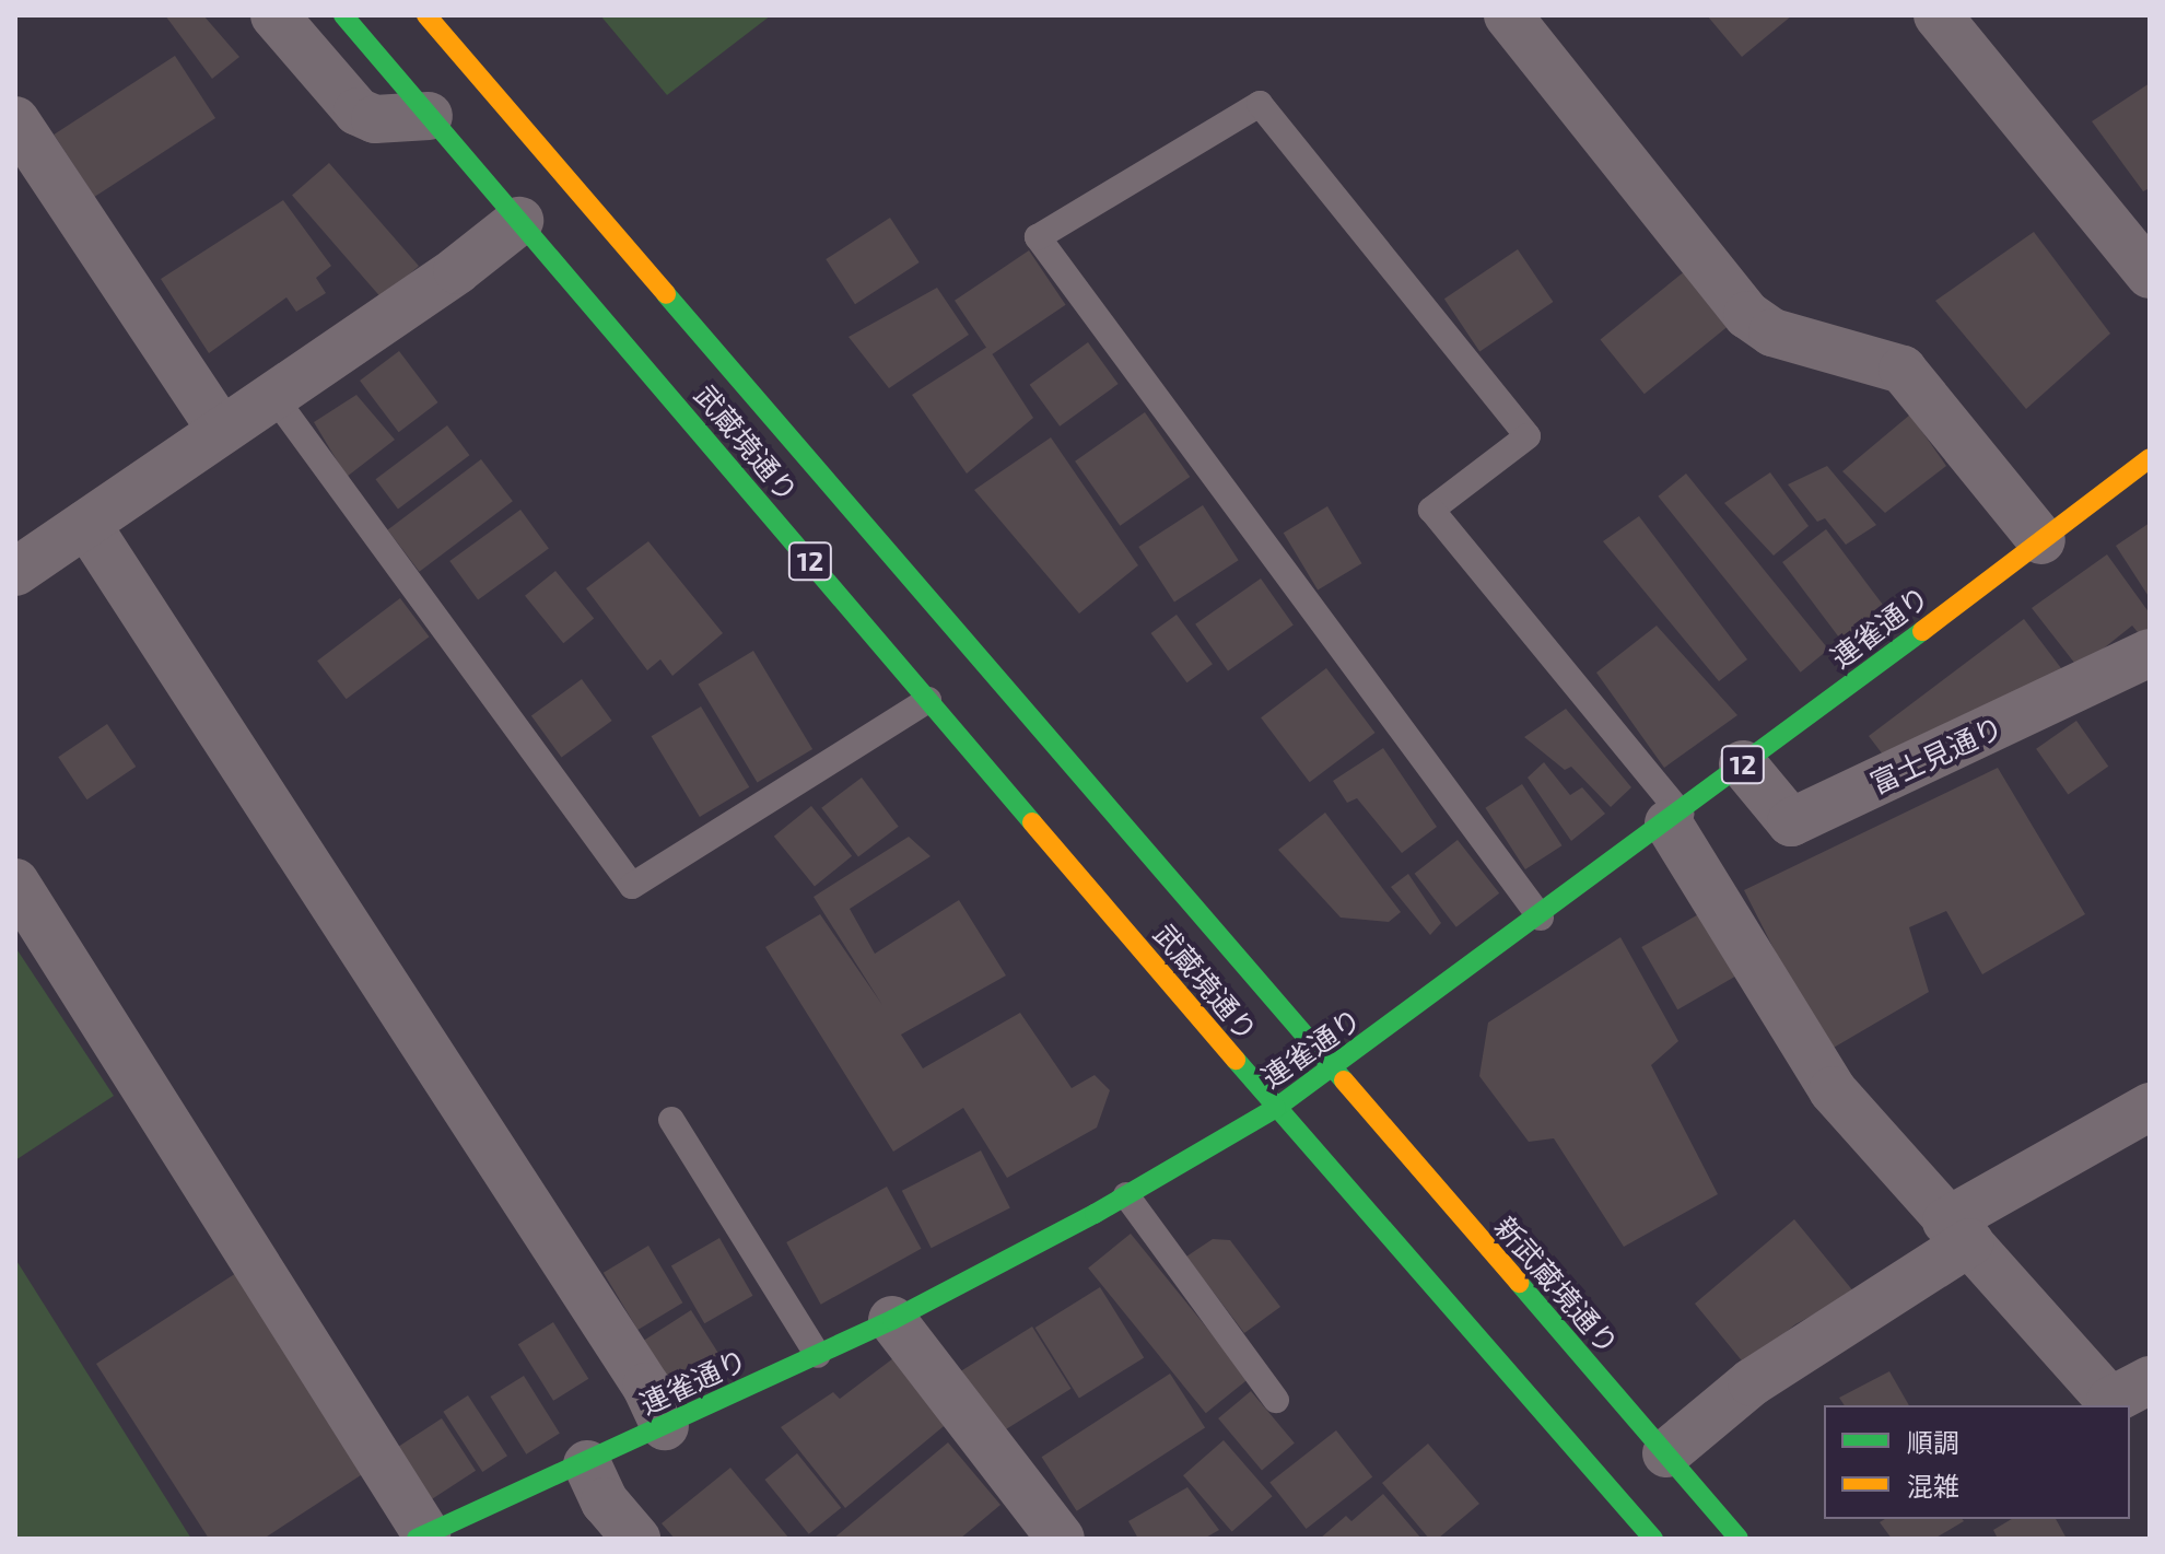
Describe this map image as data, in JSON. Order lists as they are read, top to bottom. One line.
{"streets":{"main road":["武蔵境通り","12","連雀通り","新武蔵境通り"],"street":["富士見通り"]},"crossings":[["武蔵境通り","12"],["武蔵境通り","連雀通り"],["武蔵境通り","新武蔵境通り"],["12","連雀通り"],["連雀通り","富士見通り"],["連雀通り","新武蔵境通り"]],"legend":["順調","混雑"]}
